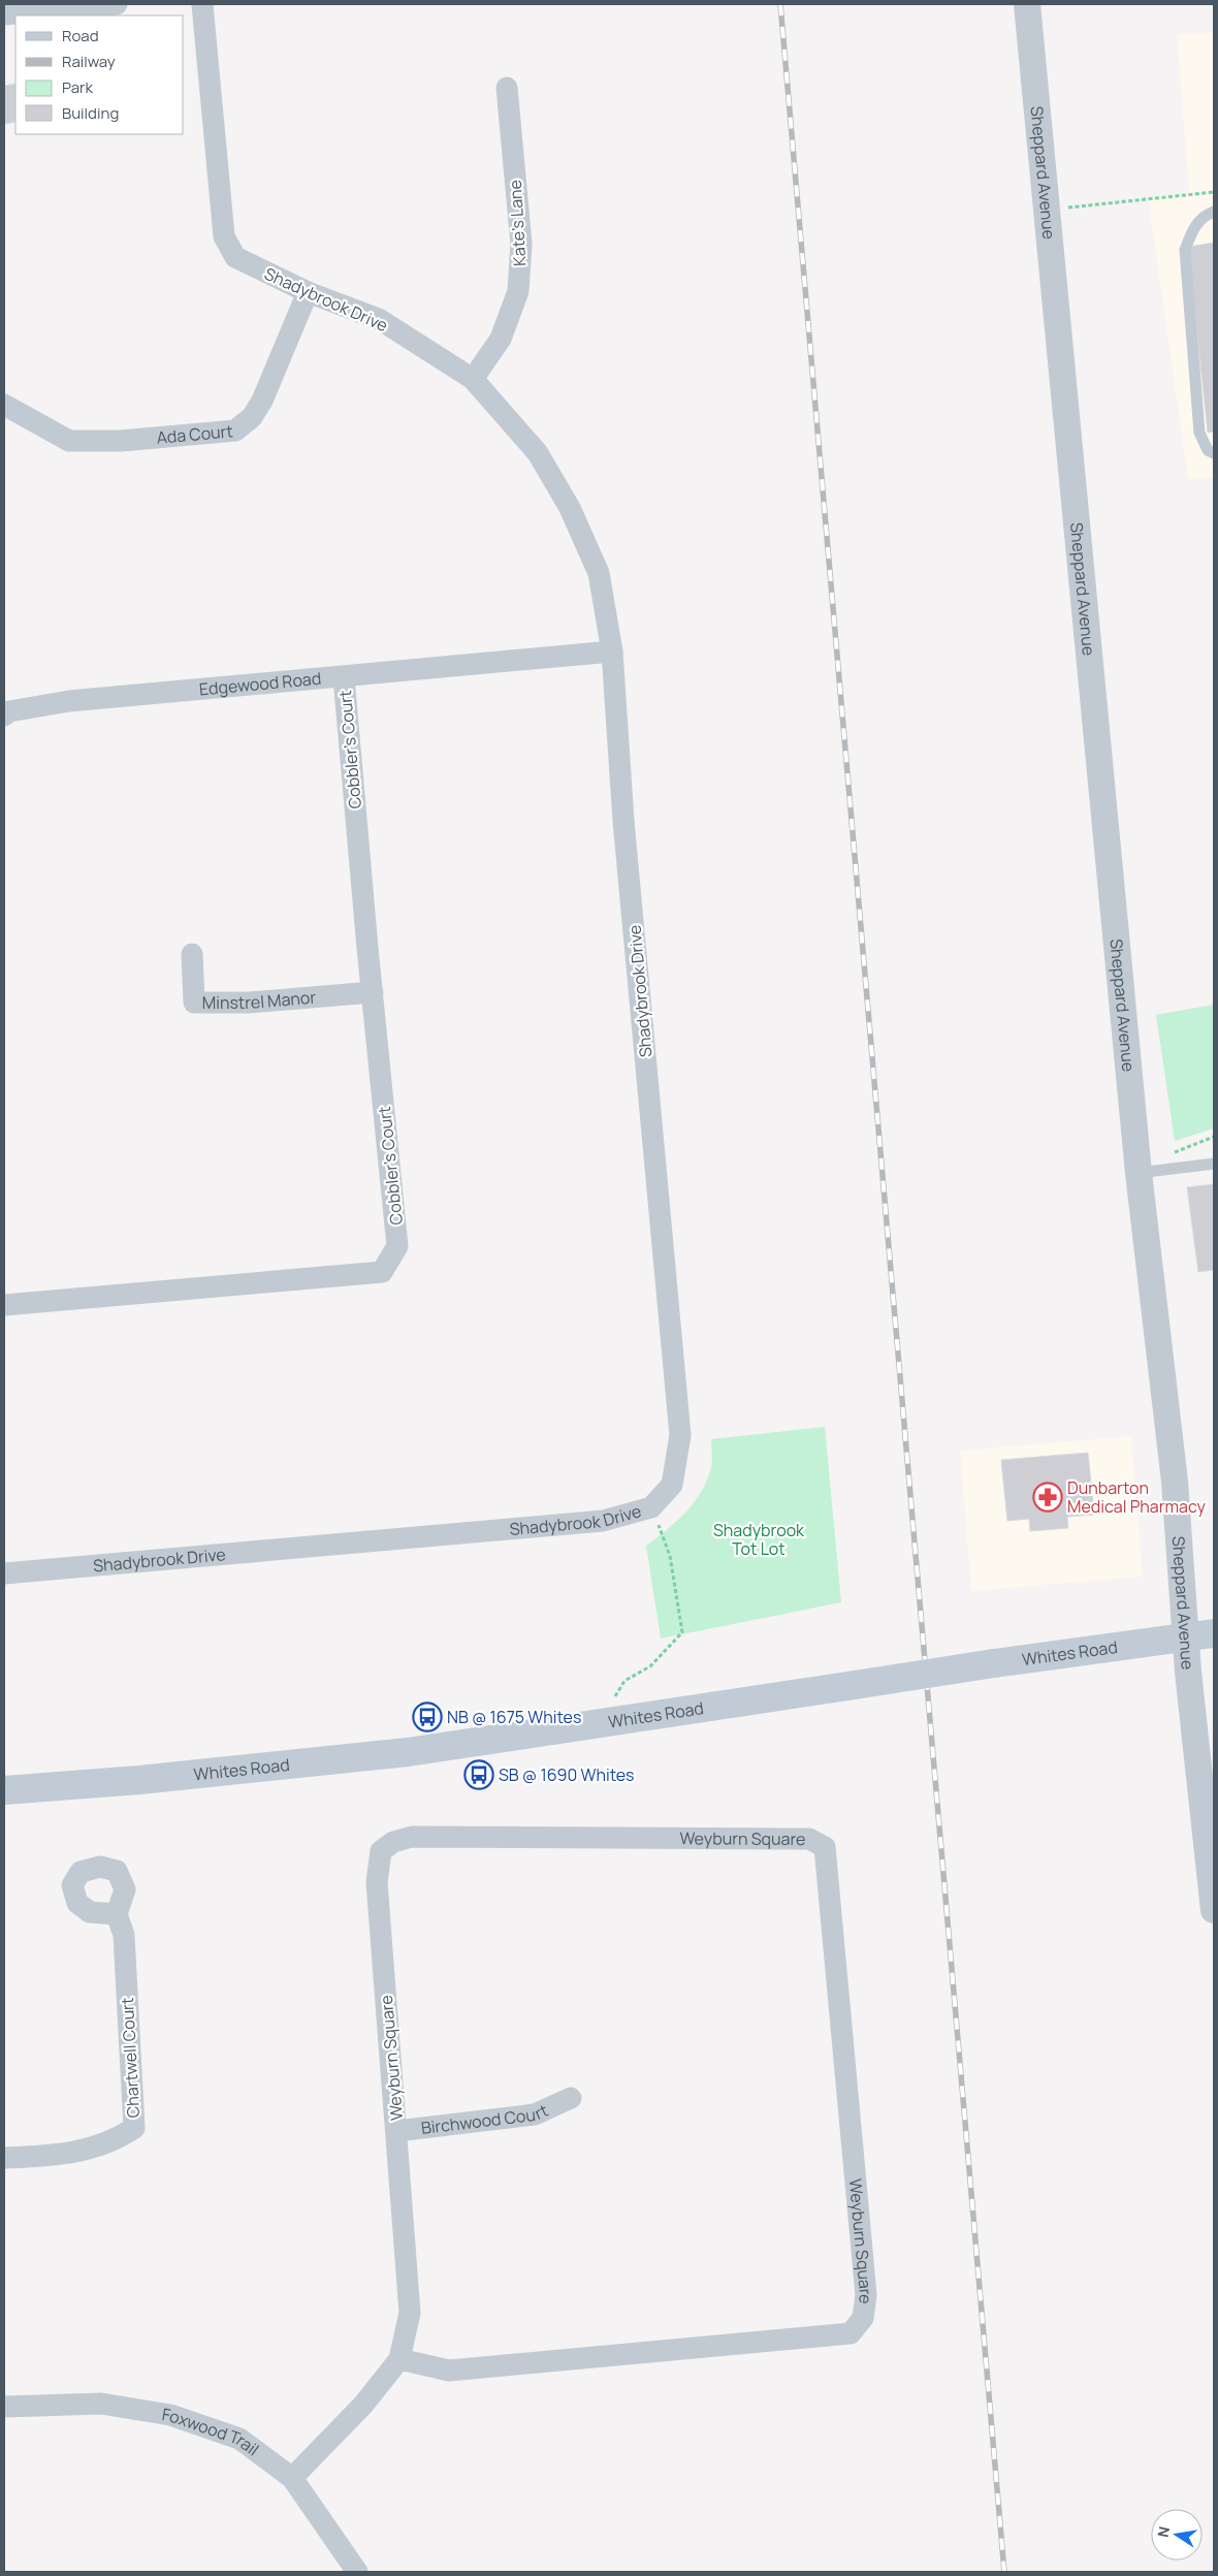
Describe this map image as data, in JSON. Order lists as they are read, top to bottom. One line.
{"streets":{"main road":["Whites Road"],"street":["Sheppard Avenue","Kate's Lane","Shadybrook Drive","Ada Court","Edgewood Road","Cobbler's Court","Minstrel Manor","Weyburn Square","Chartwell Court","Birchwood Court","Foxwood Trail"]},"crossings":[["Sheppard Avenue","Whites Road"],["Kate's Lane","Shadybrook Drive"],["Shadybrook Drive","Ada Court"],["Shadybrook Drive","Edgewood Road"],["Edgewood Road","Cobbler's Court"],["Cobbler's Court","Minstrel Manor"],["Weyburn Square","Birchwood Court"],["Weyburn Square","Foxwood Trail"]],"parks":["Shadybrook Tot Lot"],"places":{"pharmacy":["Dunbarton Medical Pharmacy"],"bus stop":["NB @ 1675 Whites","SB @ 1690 Whites"]},"legend":["Road","Railway","Park","Building"],"north":"left"}
